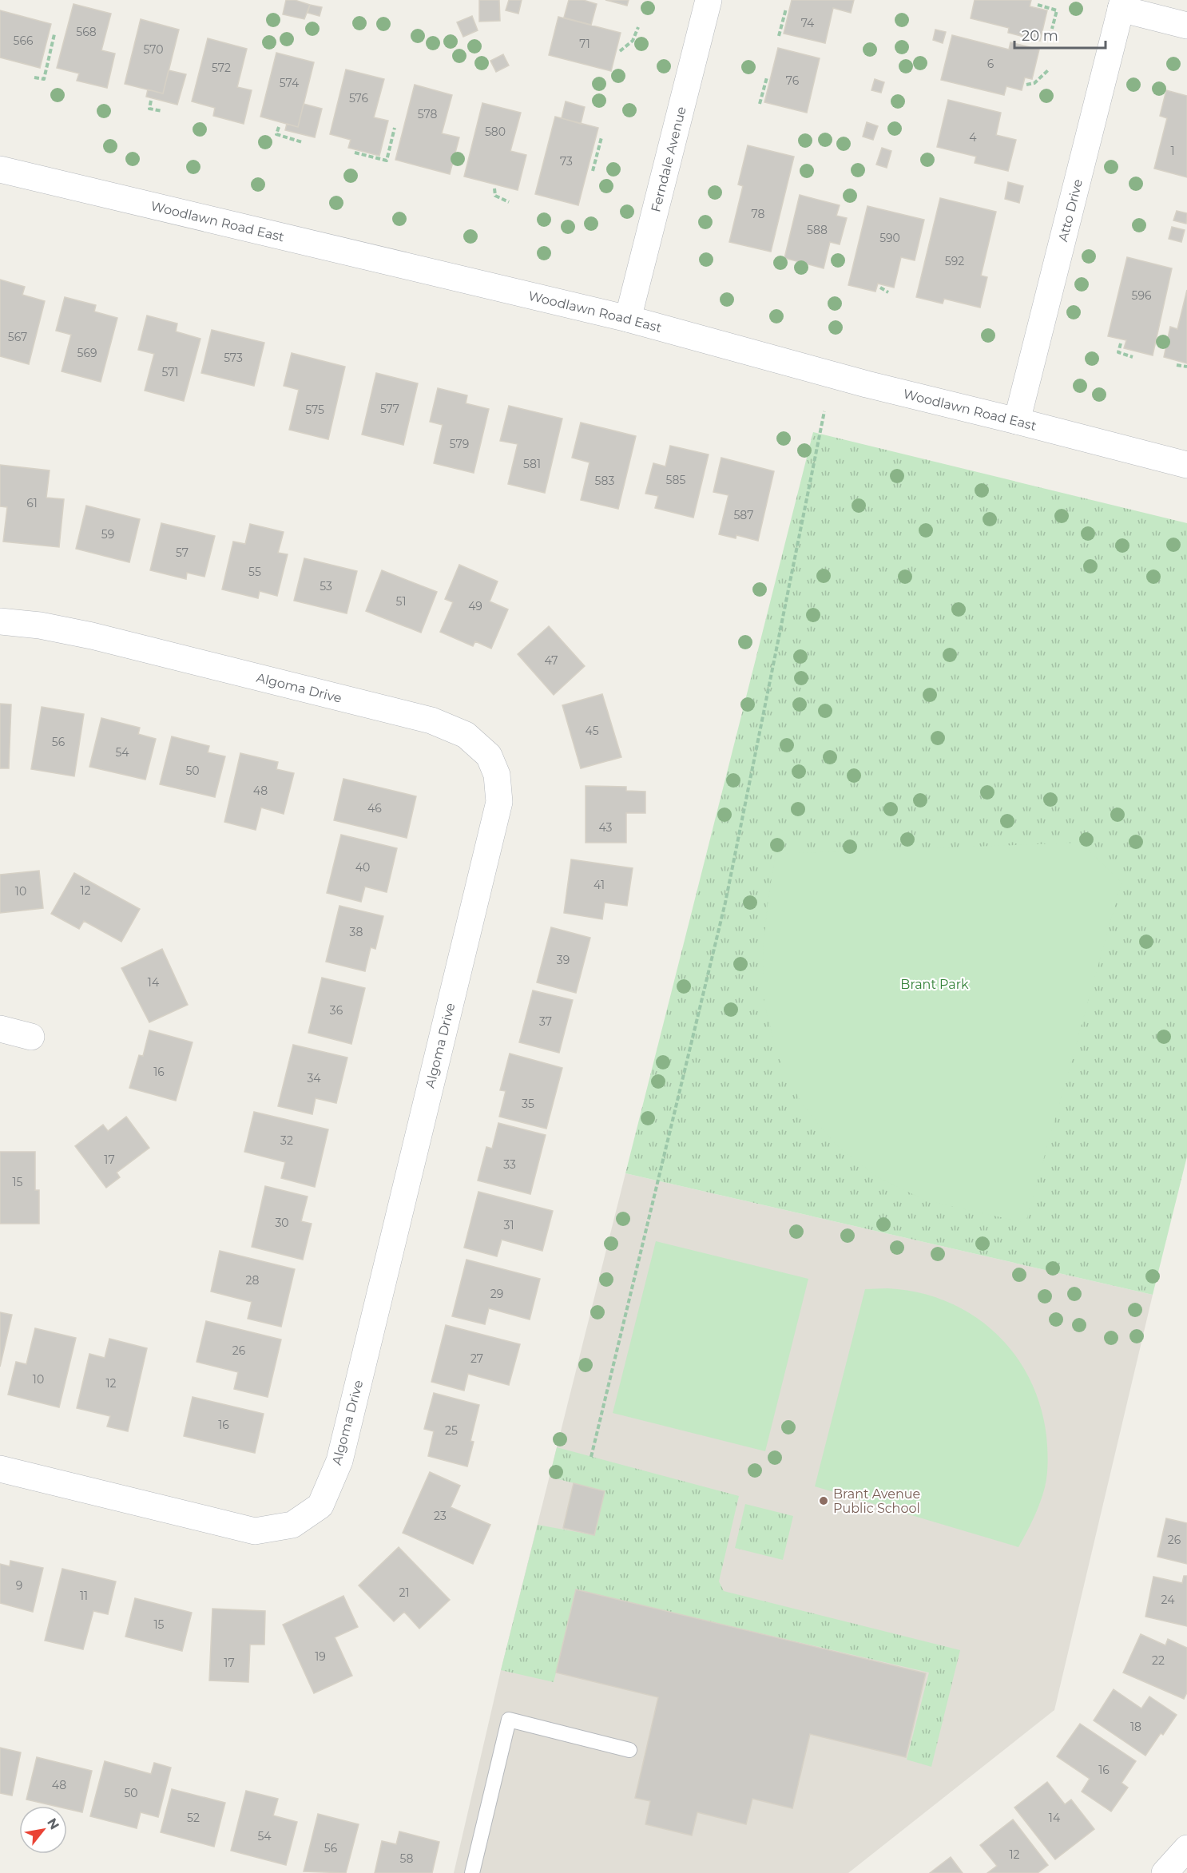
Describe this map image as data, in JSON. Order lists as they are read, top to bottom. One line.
{"streets":{"street":["Ferndale Avenue","Atto Drive","Woodlawn Road East","Algoma Drive"]},"crossings":[["Ferndale Avenue","Woodlawn Road East"],["Atto Drive","Woodlawn Road East"]],"parks":["Brant Park"],"places":["Brant Avenue Public School"],"house_numbers":["74","568","566","71","570","6","572","76","574","576","578","580","4","1","73","78","588","590","592","596","567","569","573","571","577","575","579","581","585","583","61","587","59","57","55","53","51","49","47","45","56","54","50","48","46","43","40","41","12","10","38","39","14","36","37","16","34","35","32","17","33","15","30","31","28","29","26","27","10","12","16","25","23","26","9","21","11","24","15","19","22","17","18","16","48","50","52","14","54","56","12","58"],"scale_bar":"20 m","north":"top right"}
